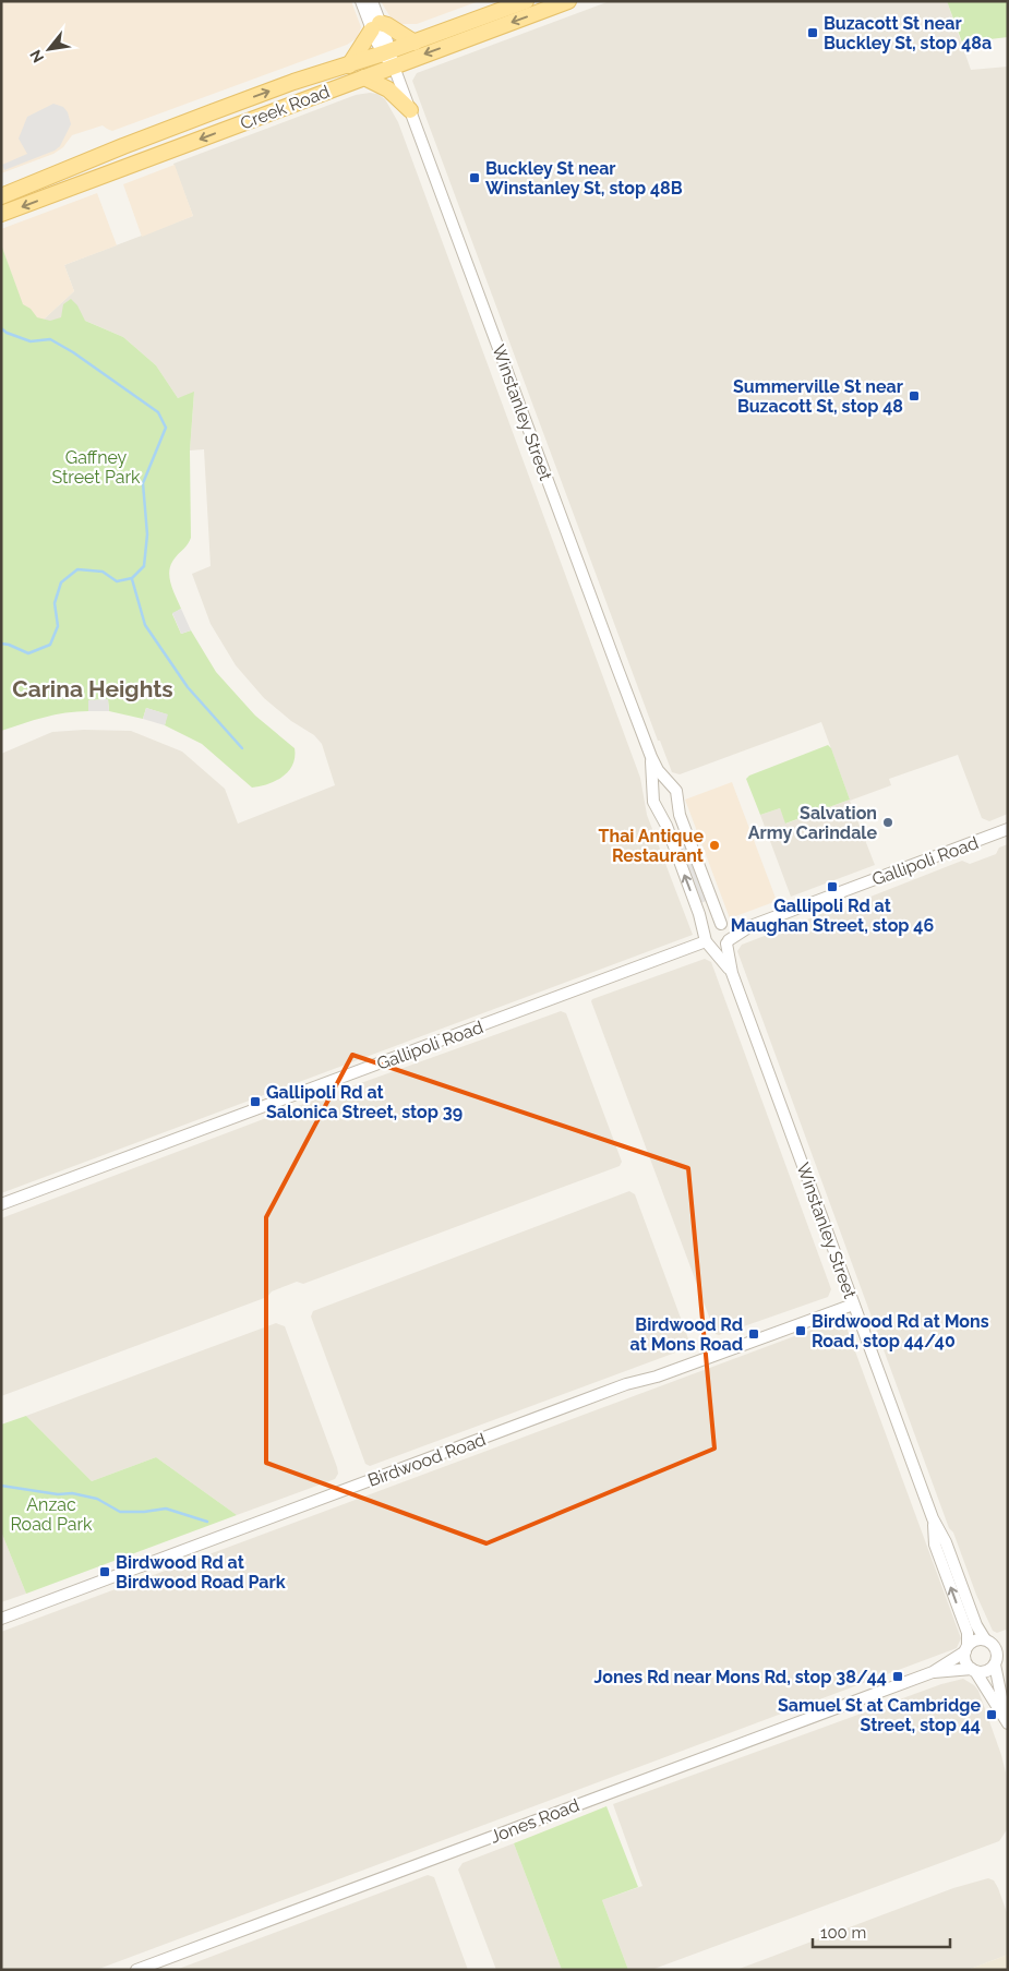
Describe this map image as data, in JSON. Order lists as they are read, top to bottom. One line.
{"streets":{"main road":["Creek Road"],"street":["Winstanley Street","Gallipoli Road","Birdwood Road","Jones Road"]},"crossings":[["Creek Road","Winstanley Street"],["Winstanley Street","Gallipoli Road"],["Winstanley Street","Birdwood Road"],["Winstanley Street","Jones Road"]],"districts":["Carina Heights"],"parks":["Gaffney Street Park","Anzac Road Park"],"places":{"transit":["Buzacott St near Buckley St, stop 48a","Buckley St near Winstanley St, stop 48B","Summerville St near Buzacott St, stop 48","Gallipoli Rd at Maughan Street, stop 46","Gallipoli Rd at Salonica Street, stop 39","Birdwood Rd at Mons Road, stop 44/40","Birdwood Rd at Mons Road","Birdwood Rd at Birdwood Road Park","Jones Rd near Mons Rd, stop 38/44","Samuel St at Cambridge Street, stop 44"],"other":["Salvation Army Carindale","Thai Antique Restaurant"]},"scale_bar":"100 m","north":"bottom left"}
